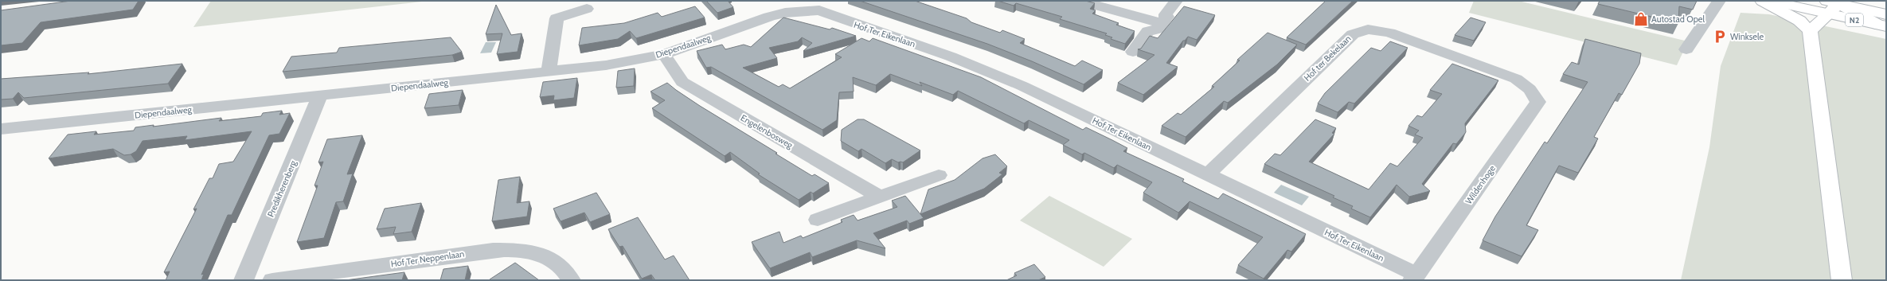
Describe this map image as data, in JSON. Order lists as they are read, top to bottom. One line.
{"streets":{"main road":["N2"],"street":["Hof Ter Eikenlaan","Diependaalweg","Hof ter Bekelaan","Engelenbosweg","Wildenhoge","Predikherenberg","Hof Ter Neppenlaan"]},"crossings":[["Hof Ter Eikenlaan","Diependaalweg"],["Hof Ter Eikenlaan","Hof ter Bekelaan"],["Hof Ter Eikenlaan","Wildenhoge"],["Diependaalweg","Engelenbosweg"],["Diependaalweg","Predikherenberg"],["Hof ter Bekelaan","Wildenhoge"]],"places":{"shop":["Autostad Opel"],"parking":["Winksele"]}}
